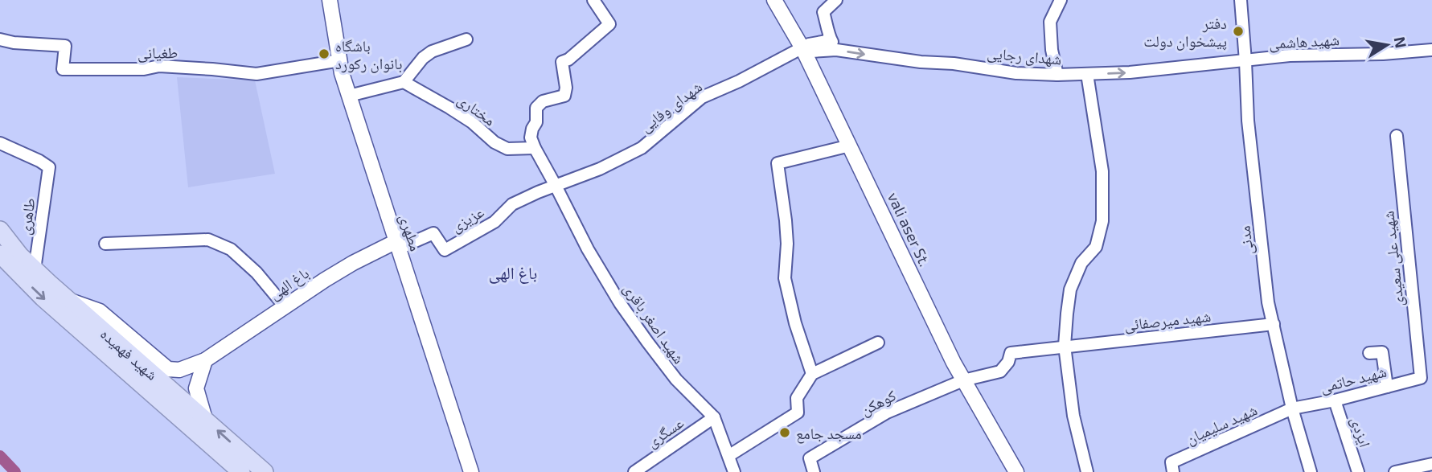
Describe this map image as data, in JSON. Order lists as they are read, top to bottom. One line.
{"streets":{"main road":["شهید فهمیده"],"street":["شهید هاشمی","طغیانی","شهدای رجایی","شهدای وفایی","مختاری","طاهری","عزیزی","vali aser St.","مطهری","مدنی","شهید علی سعیدی","باغ الهی","شهید میرصفائی","شهید اصغر باقری","شهید حاتمی","کوهکن","شهید سلیمیان","عسگری","ایزدی"]},"crossings":[["شهید هاشمی","شهدای رجایی"],["شهید هاشمی","مدنی"],["طغیانی","مطهری"],["شهدای رجایی","شهدای وفایی"],["شهدای رجایی","vali aser St."],["شهدای رجایی","مدنی"],["شهدای وفایی","عزیزی"],["شهدای وفایی","vali aser St."],["شهدای وفایی","شهید اصغر باقری"],["مختاری","شهید اصغر باقری"],["طاهری","شهید فهمیده"],["عزیزی","مطهری"],["عزیزی","باغ الهی"],["عزیزی","شهید اصغر باقری"],["vali aser St.","شهید میرصفائی"],["vali aser St.","کوهکن"],["مطهری","باغ الهی"],["مدنی","شهید میرصفائی"],["مدنی","شهید حاتمی"],["مدنی","شهید سلیمیان"],["شهید علی سعیدی","شهید حاتمی"],["باغ الهی","شهید فهمیده"],["شهید میرصفائی","کوهکن"],["شهید اصغر باقری","عسگری"],["شهید حاتمی","شهید سلیمیان"],["شهید حاتمی","ایزدی"]],"one_way":["شهدای رجایی"],"districts":["باغ الهی"],"places":["دفتر پیشخوان دولت","باشگاه بانوان رکورد","مسجد جامع"],"north":"right"}
